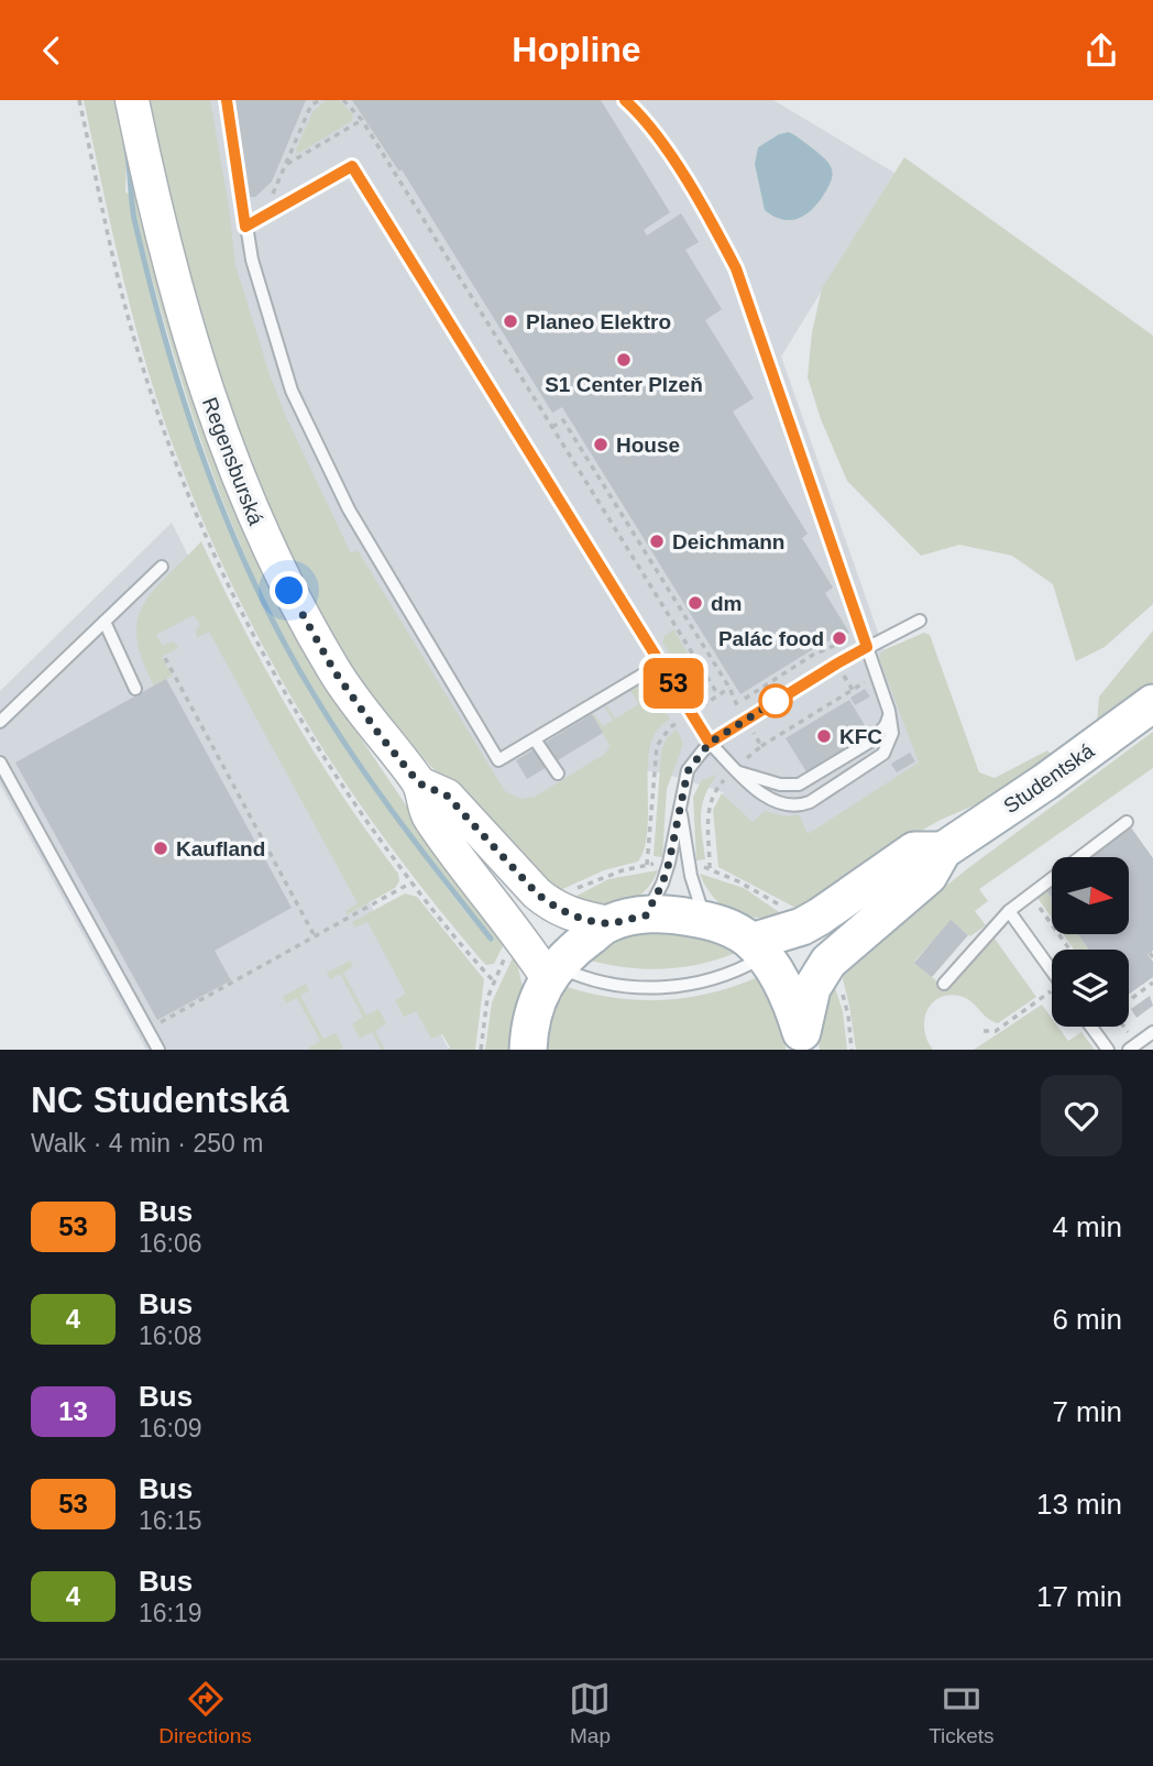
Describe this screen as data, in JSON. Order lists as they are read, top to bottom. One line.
{"streets":{"main road":["Regensburská","Studentská"]},"crossings":[["Regensburská","Studentská"]],"places":["Planeo Elektro","S1 Center Plzeň","House","Deichmann","dm","Palác food","KFC","Kaufland"],"lines":["bus line 53"],"north":"right","page":{"header":"Hopline","on_map":"53","heading":["NC Studentská","Walk · 4 min · 250 m"],"list":[{"mark":"53","name":"Bus","note":"16:06","value":"4 min"},{"mark":"4","name":"Bus","note":"16:08","value":"6 min"},{"mark":"13","name":"Bus","note":"16:09","value":"7 min"},{"mark":"53","name":"Bus","note":"16:15","value":"13 min"},{"mark":"4","name":"Bus","note":"16:19","value":"17 min"}],"tabs":["Directions","Map","Tickets"]}}
